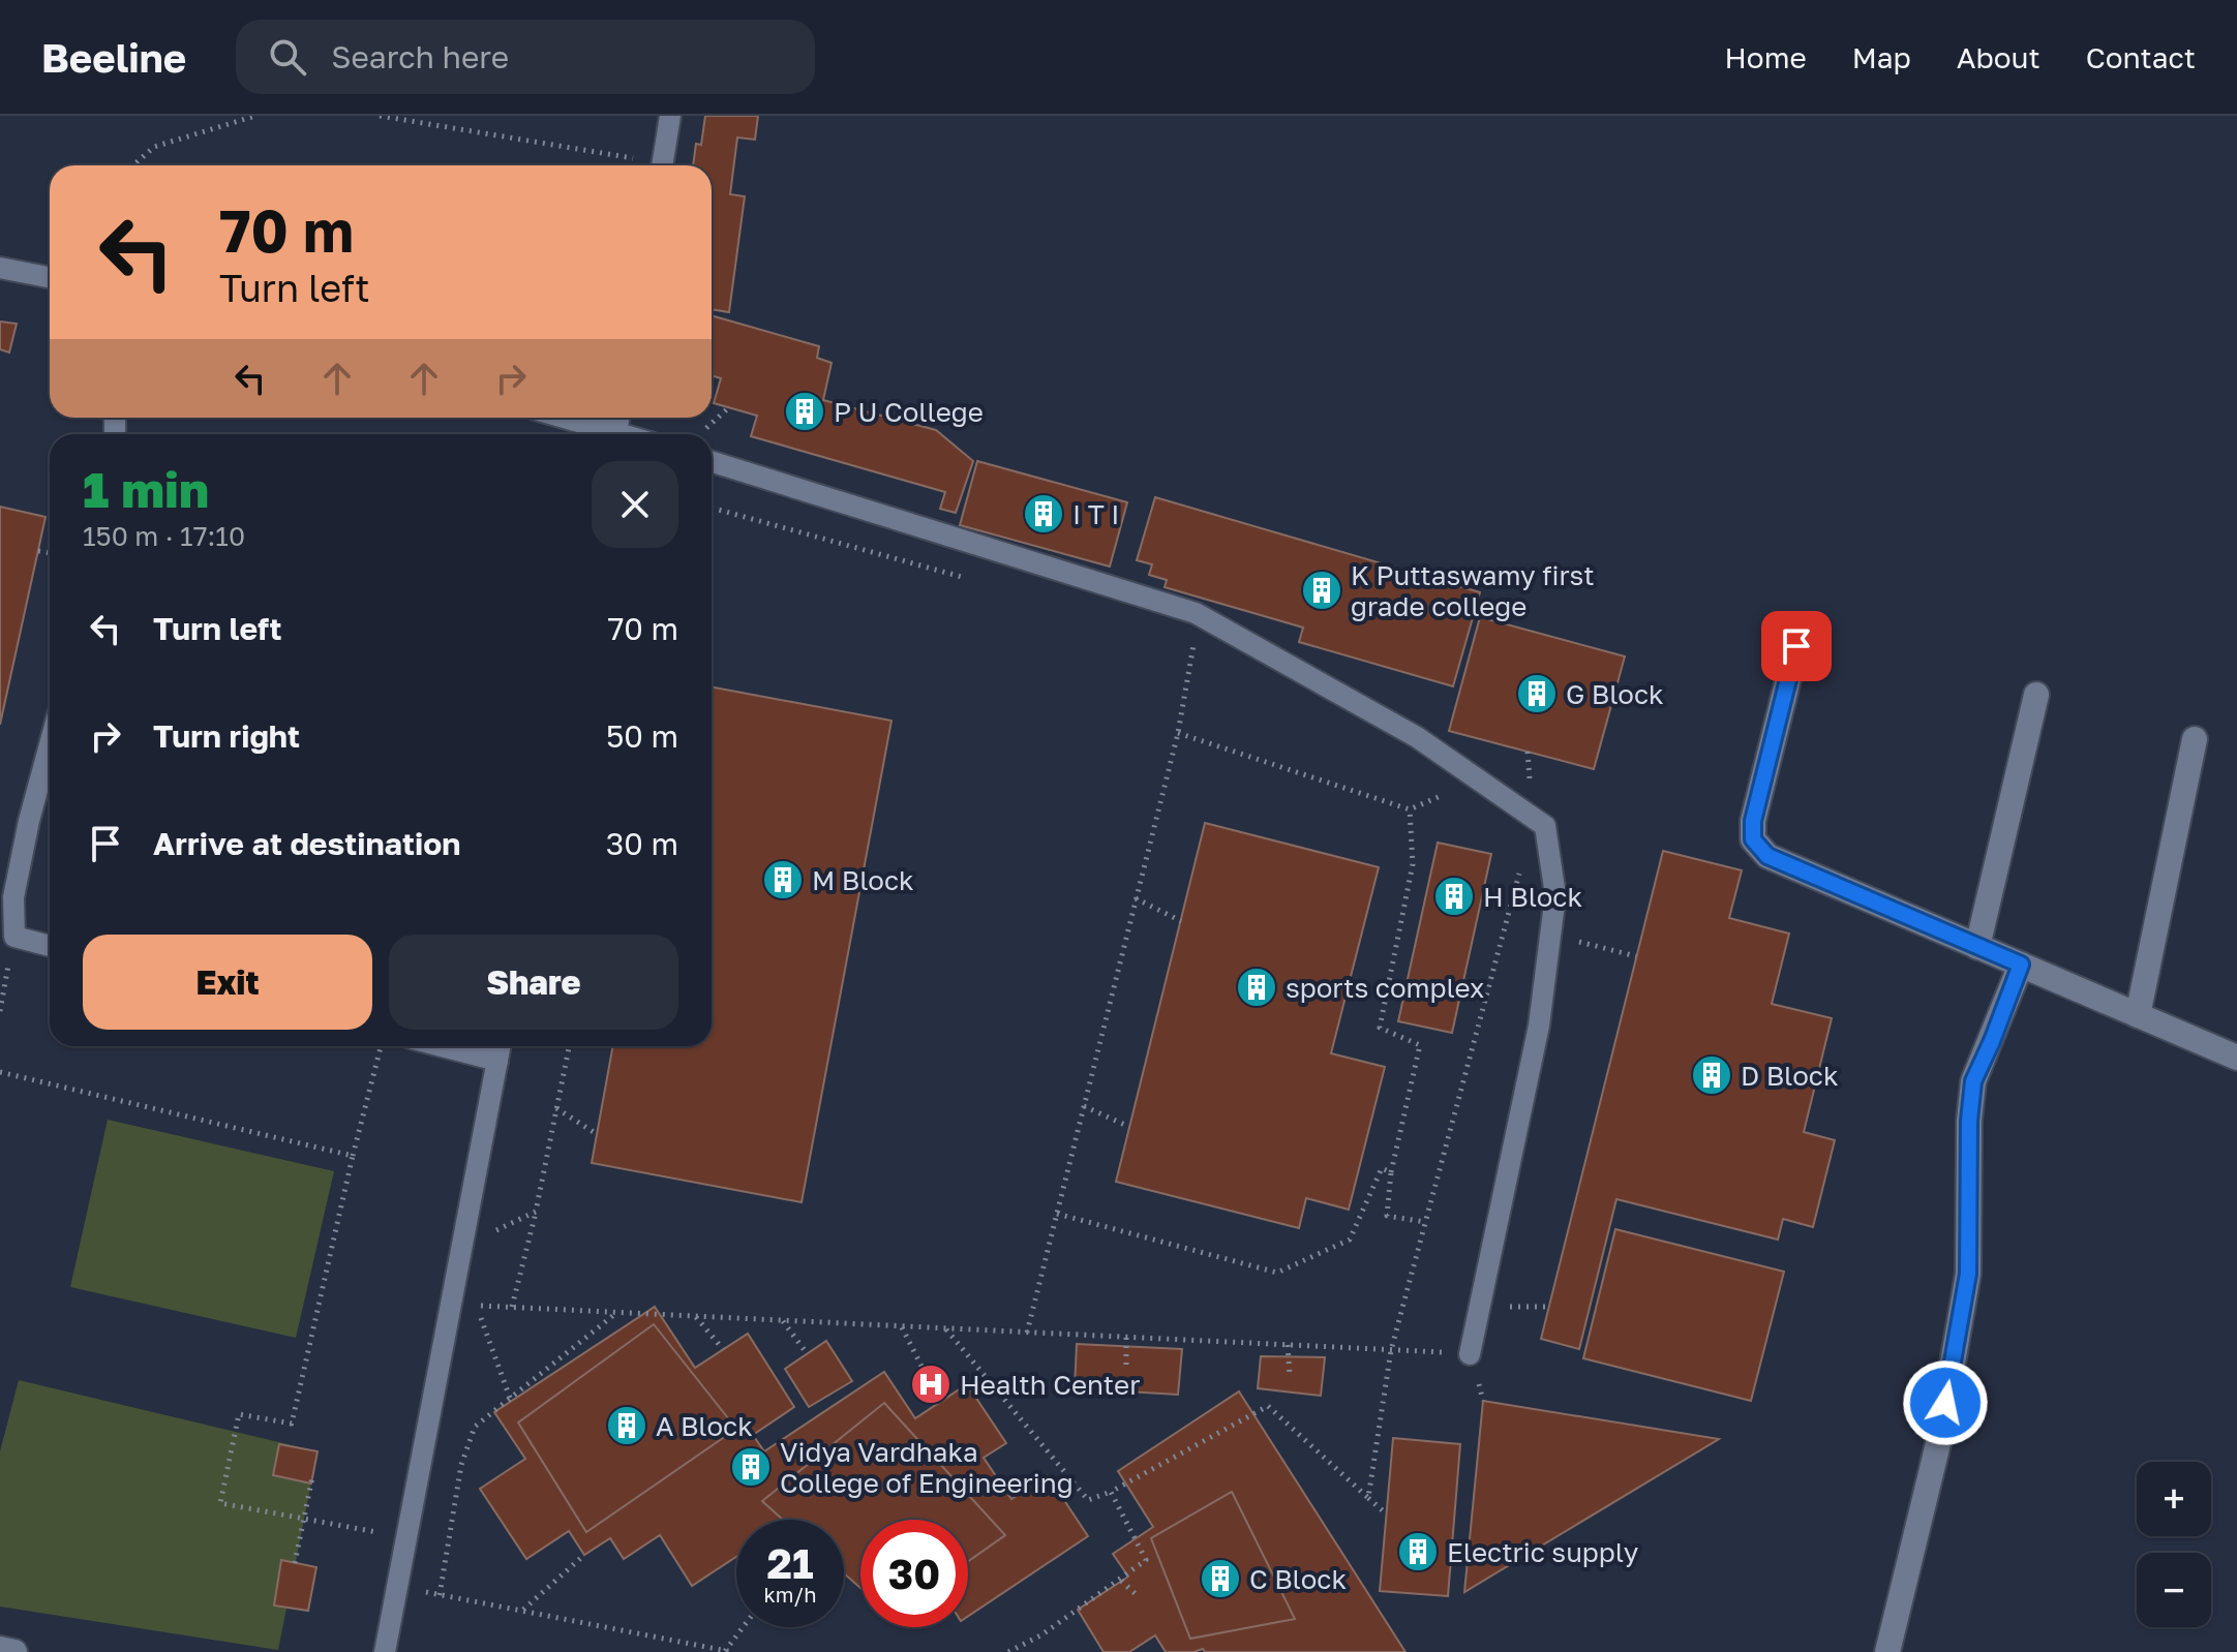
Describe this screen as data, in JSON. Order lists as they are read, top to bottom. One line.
{"places":{"building":["P U College","I T I","K Puttaswamy first grade college","G Block","M Block","H Block","sports complex","D Block","A Block","Vidya Vardhaka College of Engineering","Electric supply","C Block"],"hospital":["Health Center"]},"page":{"header":"Beeline","search":"Search here","nav":["Home","Map","About","Contact"],"turn":["70 m","Turn left"],"heading":["1 min","150 m · 17:10"],"list":[{"name":"Turn left","value":"70 m"},{"name":"Turn right","value":"50 m"},{"name":"Arrive at destination","value":"30 m"}],"buttons":["Exit","Share"],"map_buttons":["+","−"],"speed":"21 km/h","limit":"30"}}
